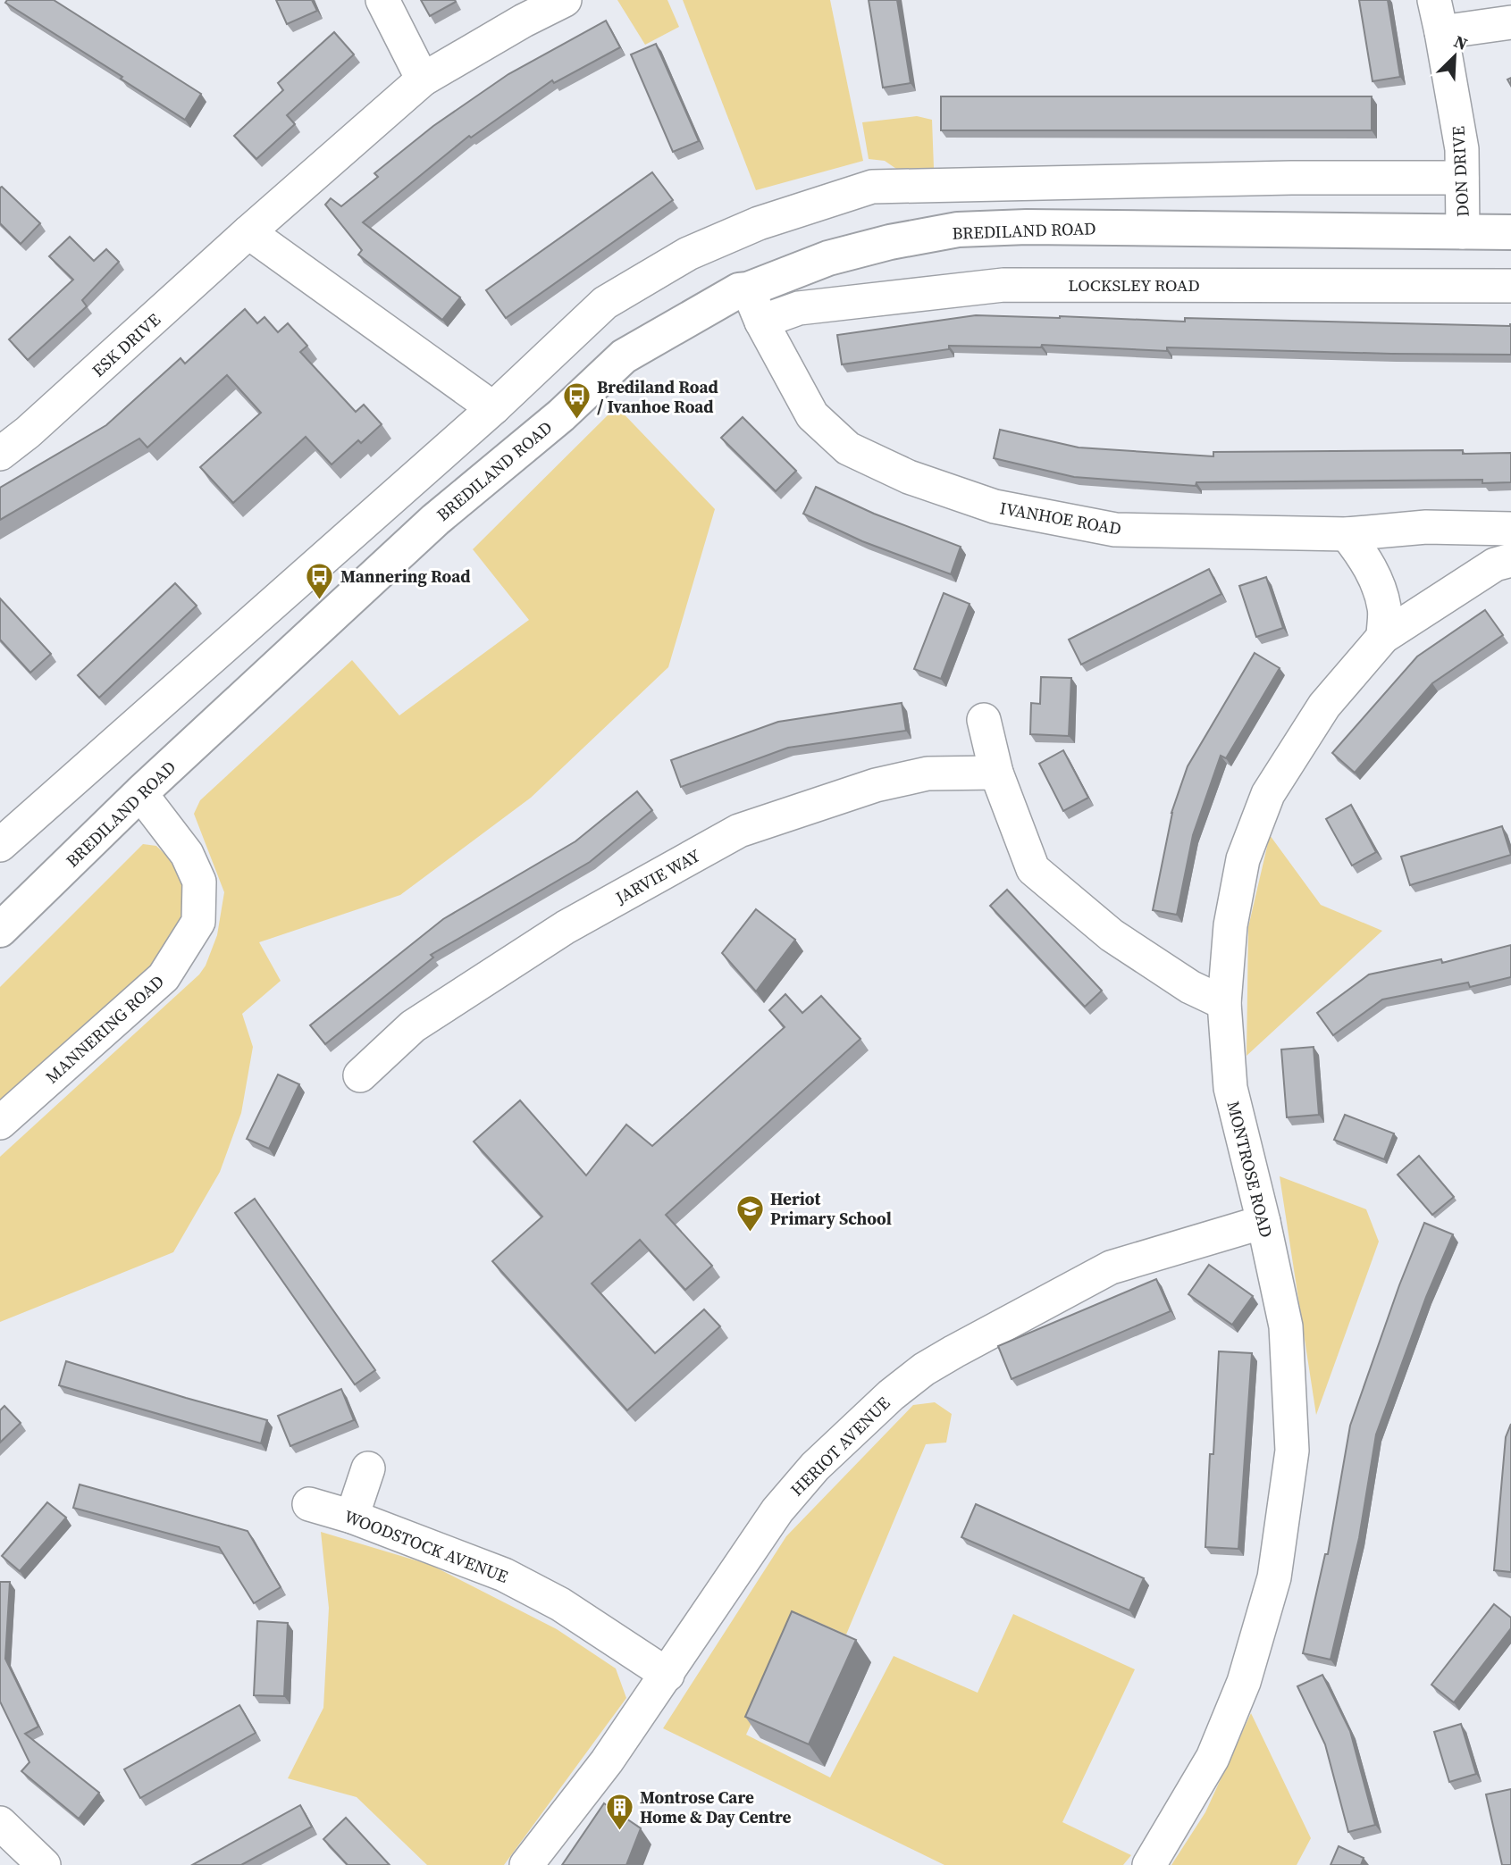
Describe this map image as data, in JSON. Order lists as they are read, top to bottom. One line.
{"streets":{"street":["DON DRIVE","BREDILAND ROAD","LOCKSLEY ROAD","ESK DRIVE","IVANHOE ROAD","JARVIE WAY","MANNERING ROAD","MONTROSE ROAD","HERIOT AVENUE","WOODSTOCK AVENUE"]},"crossings":[["DON DRIVE","BREDILAND ROAD"],["BREDILAND ROAD","IVANHOE ROAD"],["BREDILAND ROAD","MANNERING ROAD"],["LOCKSLEY ROAD","IVANHOE ROAD"],["MONTROSE ROAD","HERIOT AVENUE"],["HERIOT AVENUE","WOODSTOCK AVENUE"]],"places":{"bus stop":["Brediland Road / Ivanhoe Road","Mannering Road"],"school or university":["Heriot Primary School"],"building":["Montrose Care Home & Day Centre"]},"north":"top right"}
